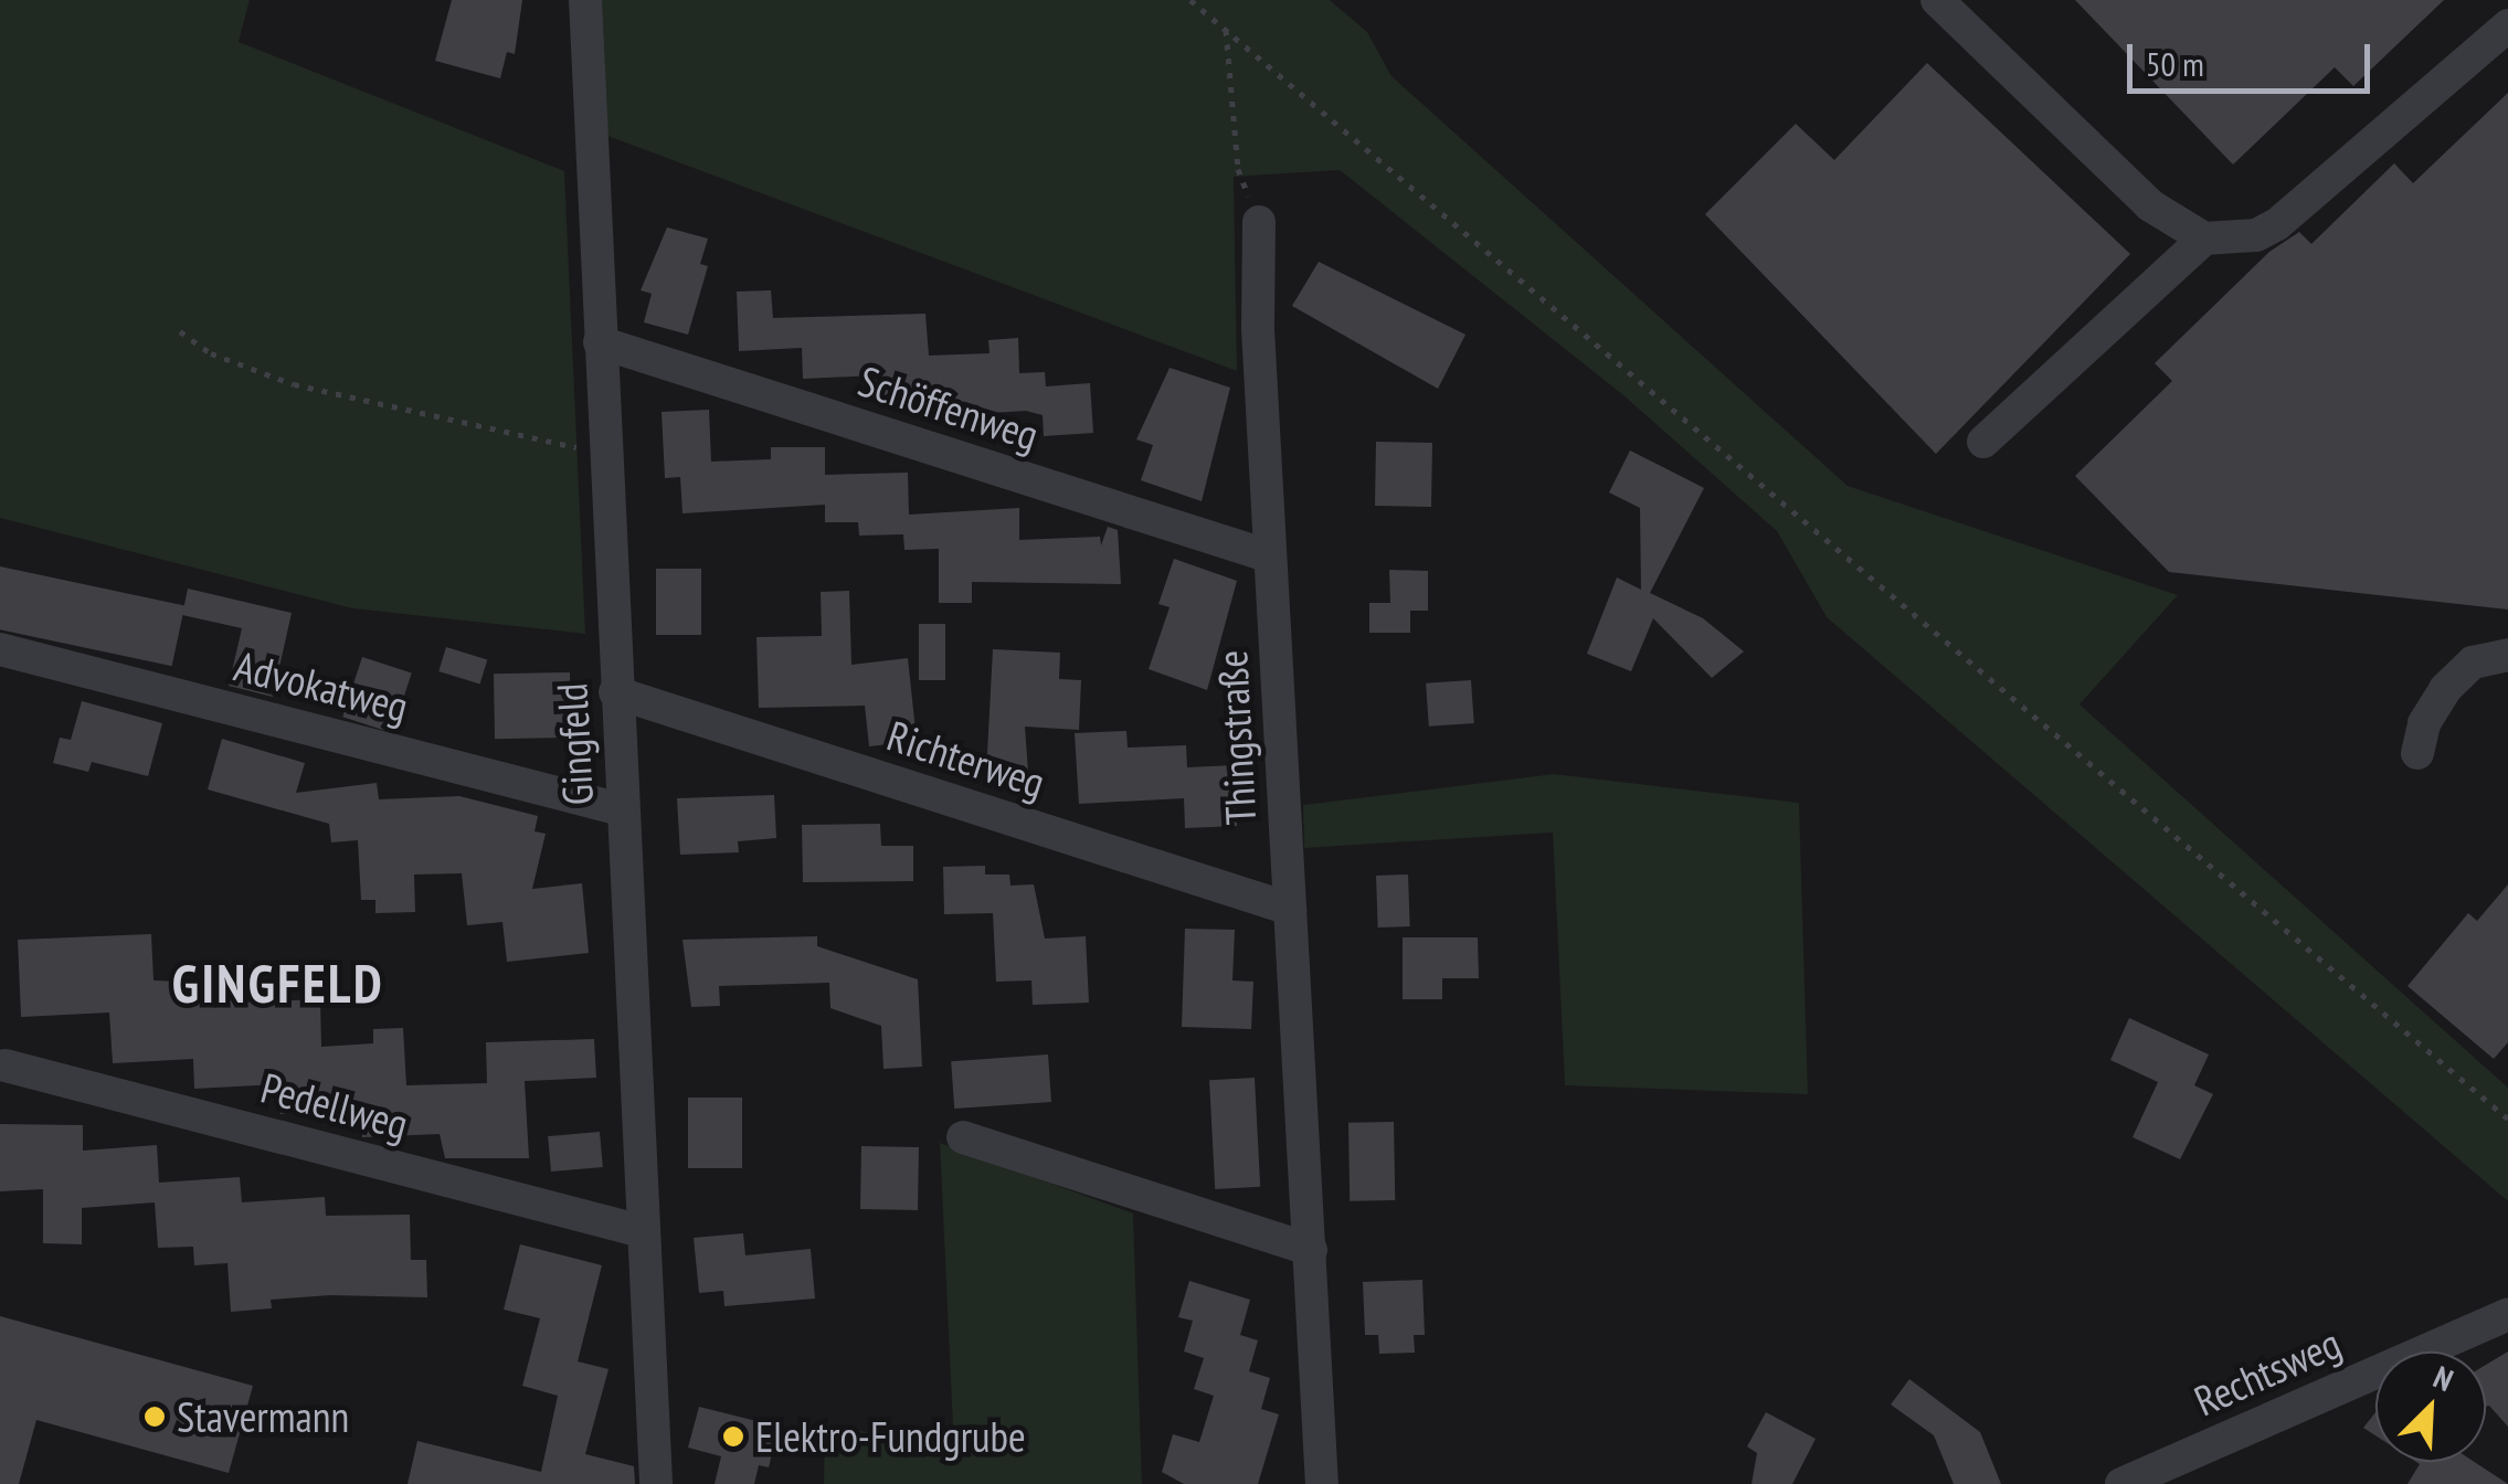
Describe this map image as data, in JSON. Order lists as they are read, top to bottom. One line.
{"streets":{"street":["Schöffenweg","Advokatweg","Thingstraße","Gingfeld","Richterweg","Pedellweg","Rechtsweg"]},"crossings":[["Schöffenweg","Thingstraße"],["Schöffenweg","Gingfeld"],["Advokatweg","Gingfeld"],["Thingstraße","Richterweg"],["Gingfeld","Richterweg"],["Gingfeld","Pedellweg"]],"districts":["GINGFELD"],"places":["Stavermann","Elektro-Fundgrube"],"scale_bar":"50 m","north":"top right"}
